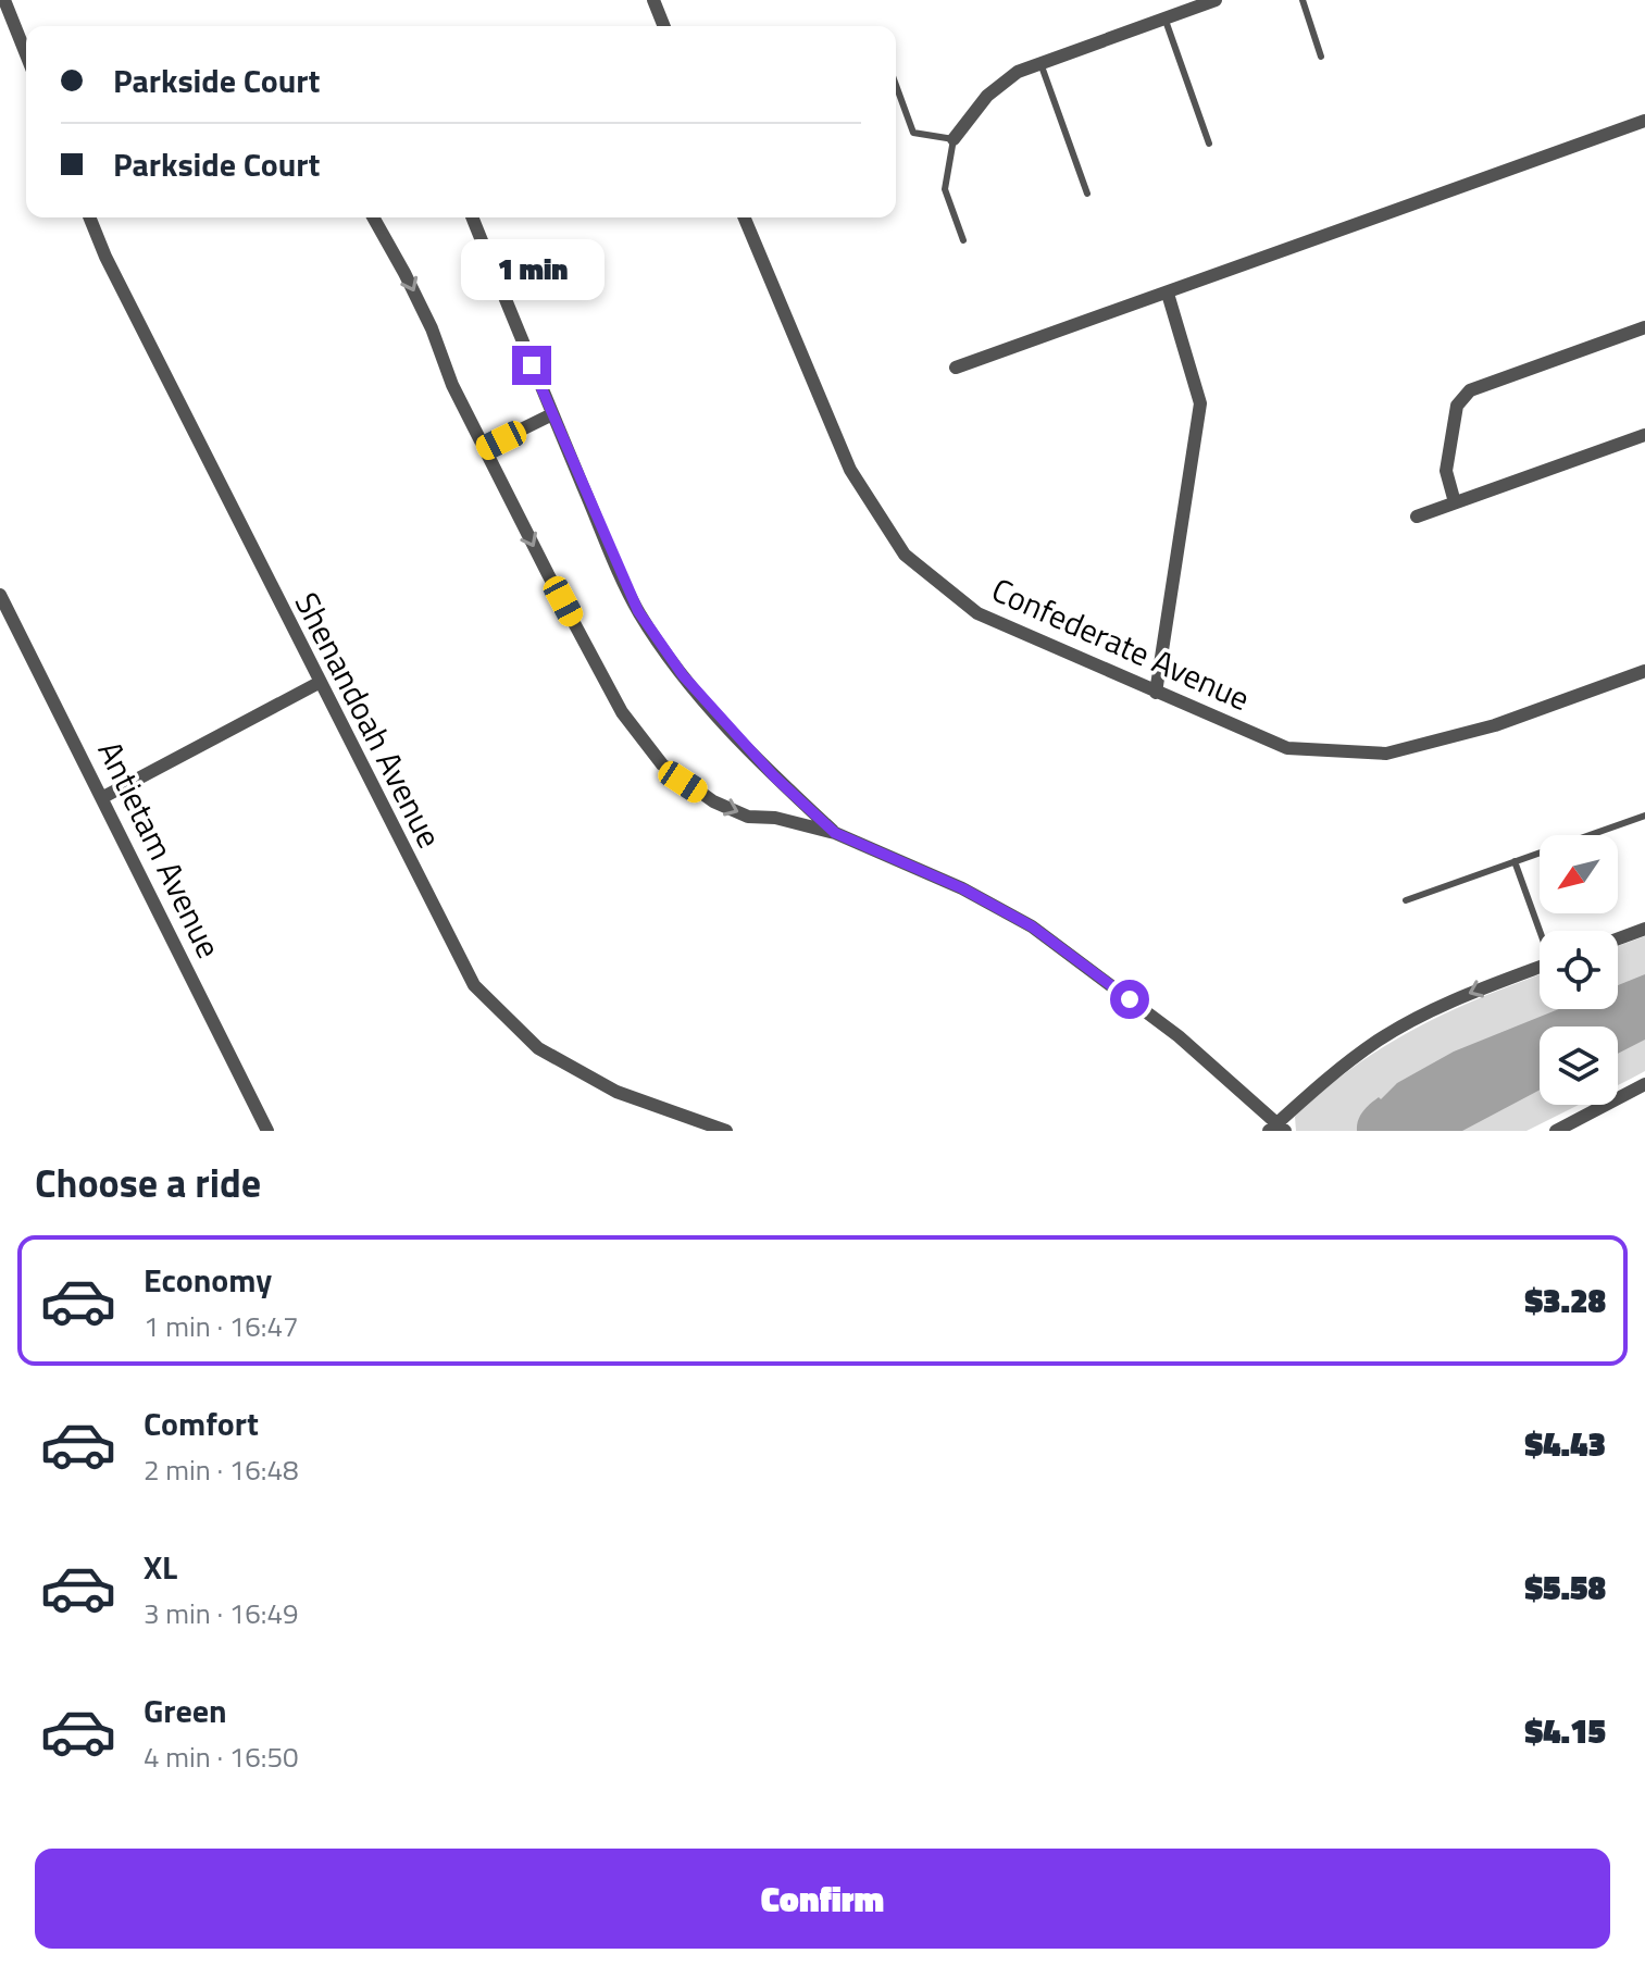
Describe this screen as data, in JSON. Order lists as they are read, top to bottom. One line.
{"streets":{"street":["Confederate Avenue","Shenandoah Avenue","Antietam Avenue"]},"north":"bottom left","page":{"banner":["Parkside Court","Parkside Court"],"bubble":"1 min","heading":"Choose a ride","list":[{"name":"Economy","note":"1 min · 16:47","value":"$3.28"},{"name":"Comfort","note":"2 min · 16:48","value":"$4.43"},{"name":"XL","note":"3 min · 16:49","value":"$5.58"},{"name":"Green","note":"4 min · 16:50","value":"$4.15"}],"buttons":"Confirm"}}
